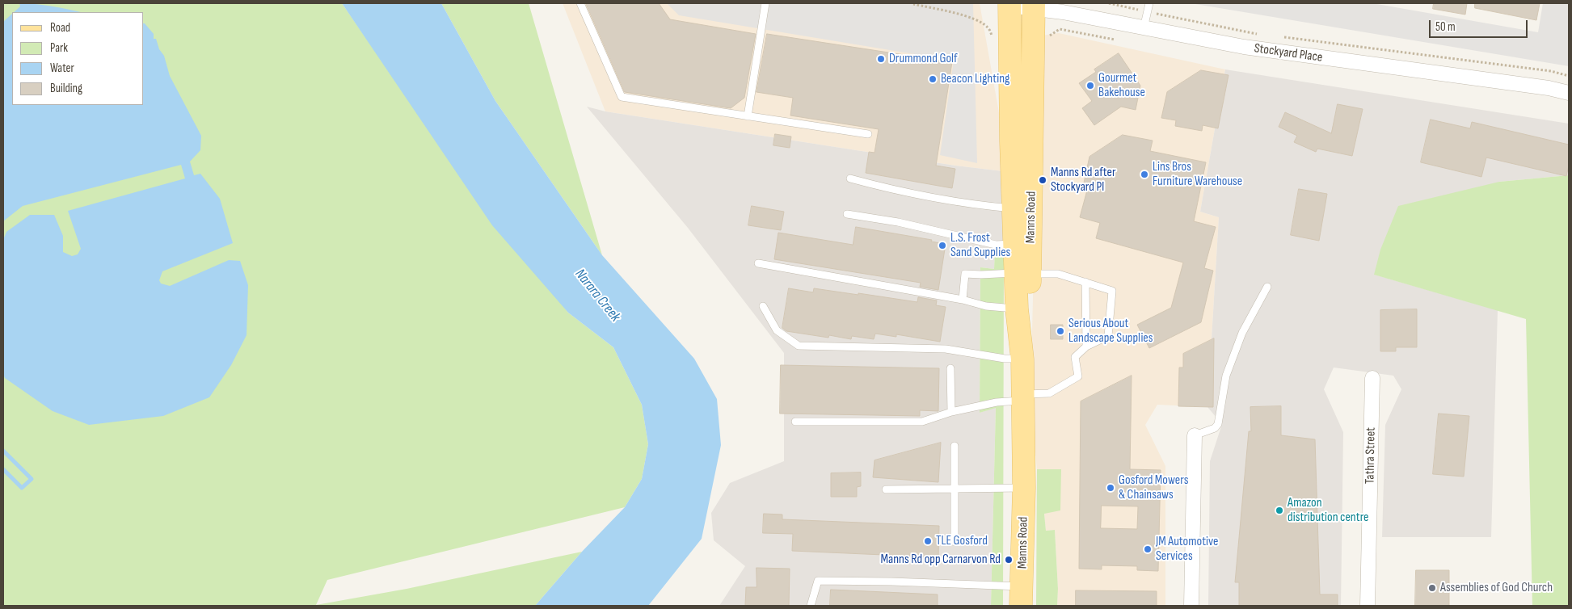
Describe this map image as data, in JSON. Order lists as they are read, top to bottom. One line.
{"streets":{"main road":["Manns Road"],"street":["Stockyard Place","Tathra Street"]},"crossings":[["Stockyard Place","Manns Road"]],"water":["Narara Creek"],"places":["Drummond Golf","Beacon Lighting","Gourmet Bakehouse","Lins Bros Furniture Warehouse","Manns Rd after Stockyard Pl","L.S. Frost Sand Supplies","Serious About Landscape Supplies","Gosford Mowers & Chainsaws","Amazon distribution centre","TLE Gosford","JM Automotive Services","Manns Rd opp Carnarvon Rd","Assemblies of God Church"],"legend":["Road","Park","Water","Building"],"scale_bar":"50 m"}
